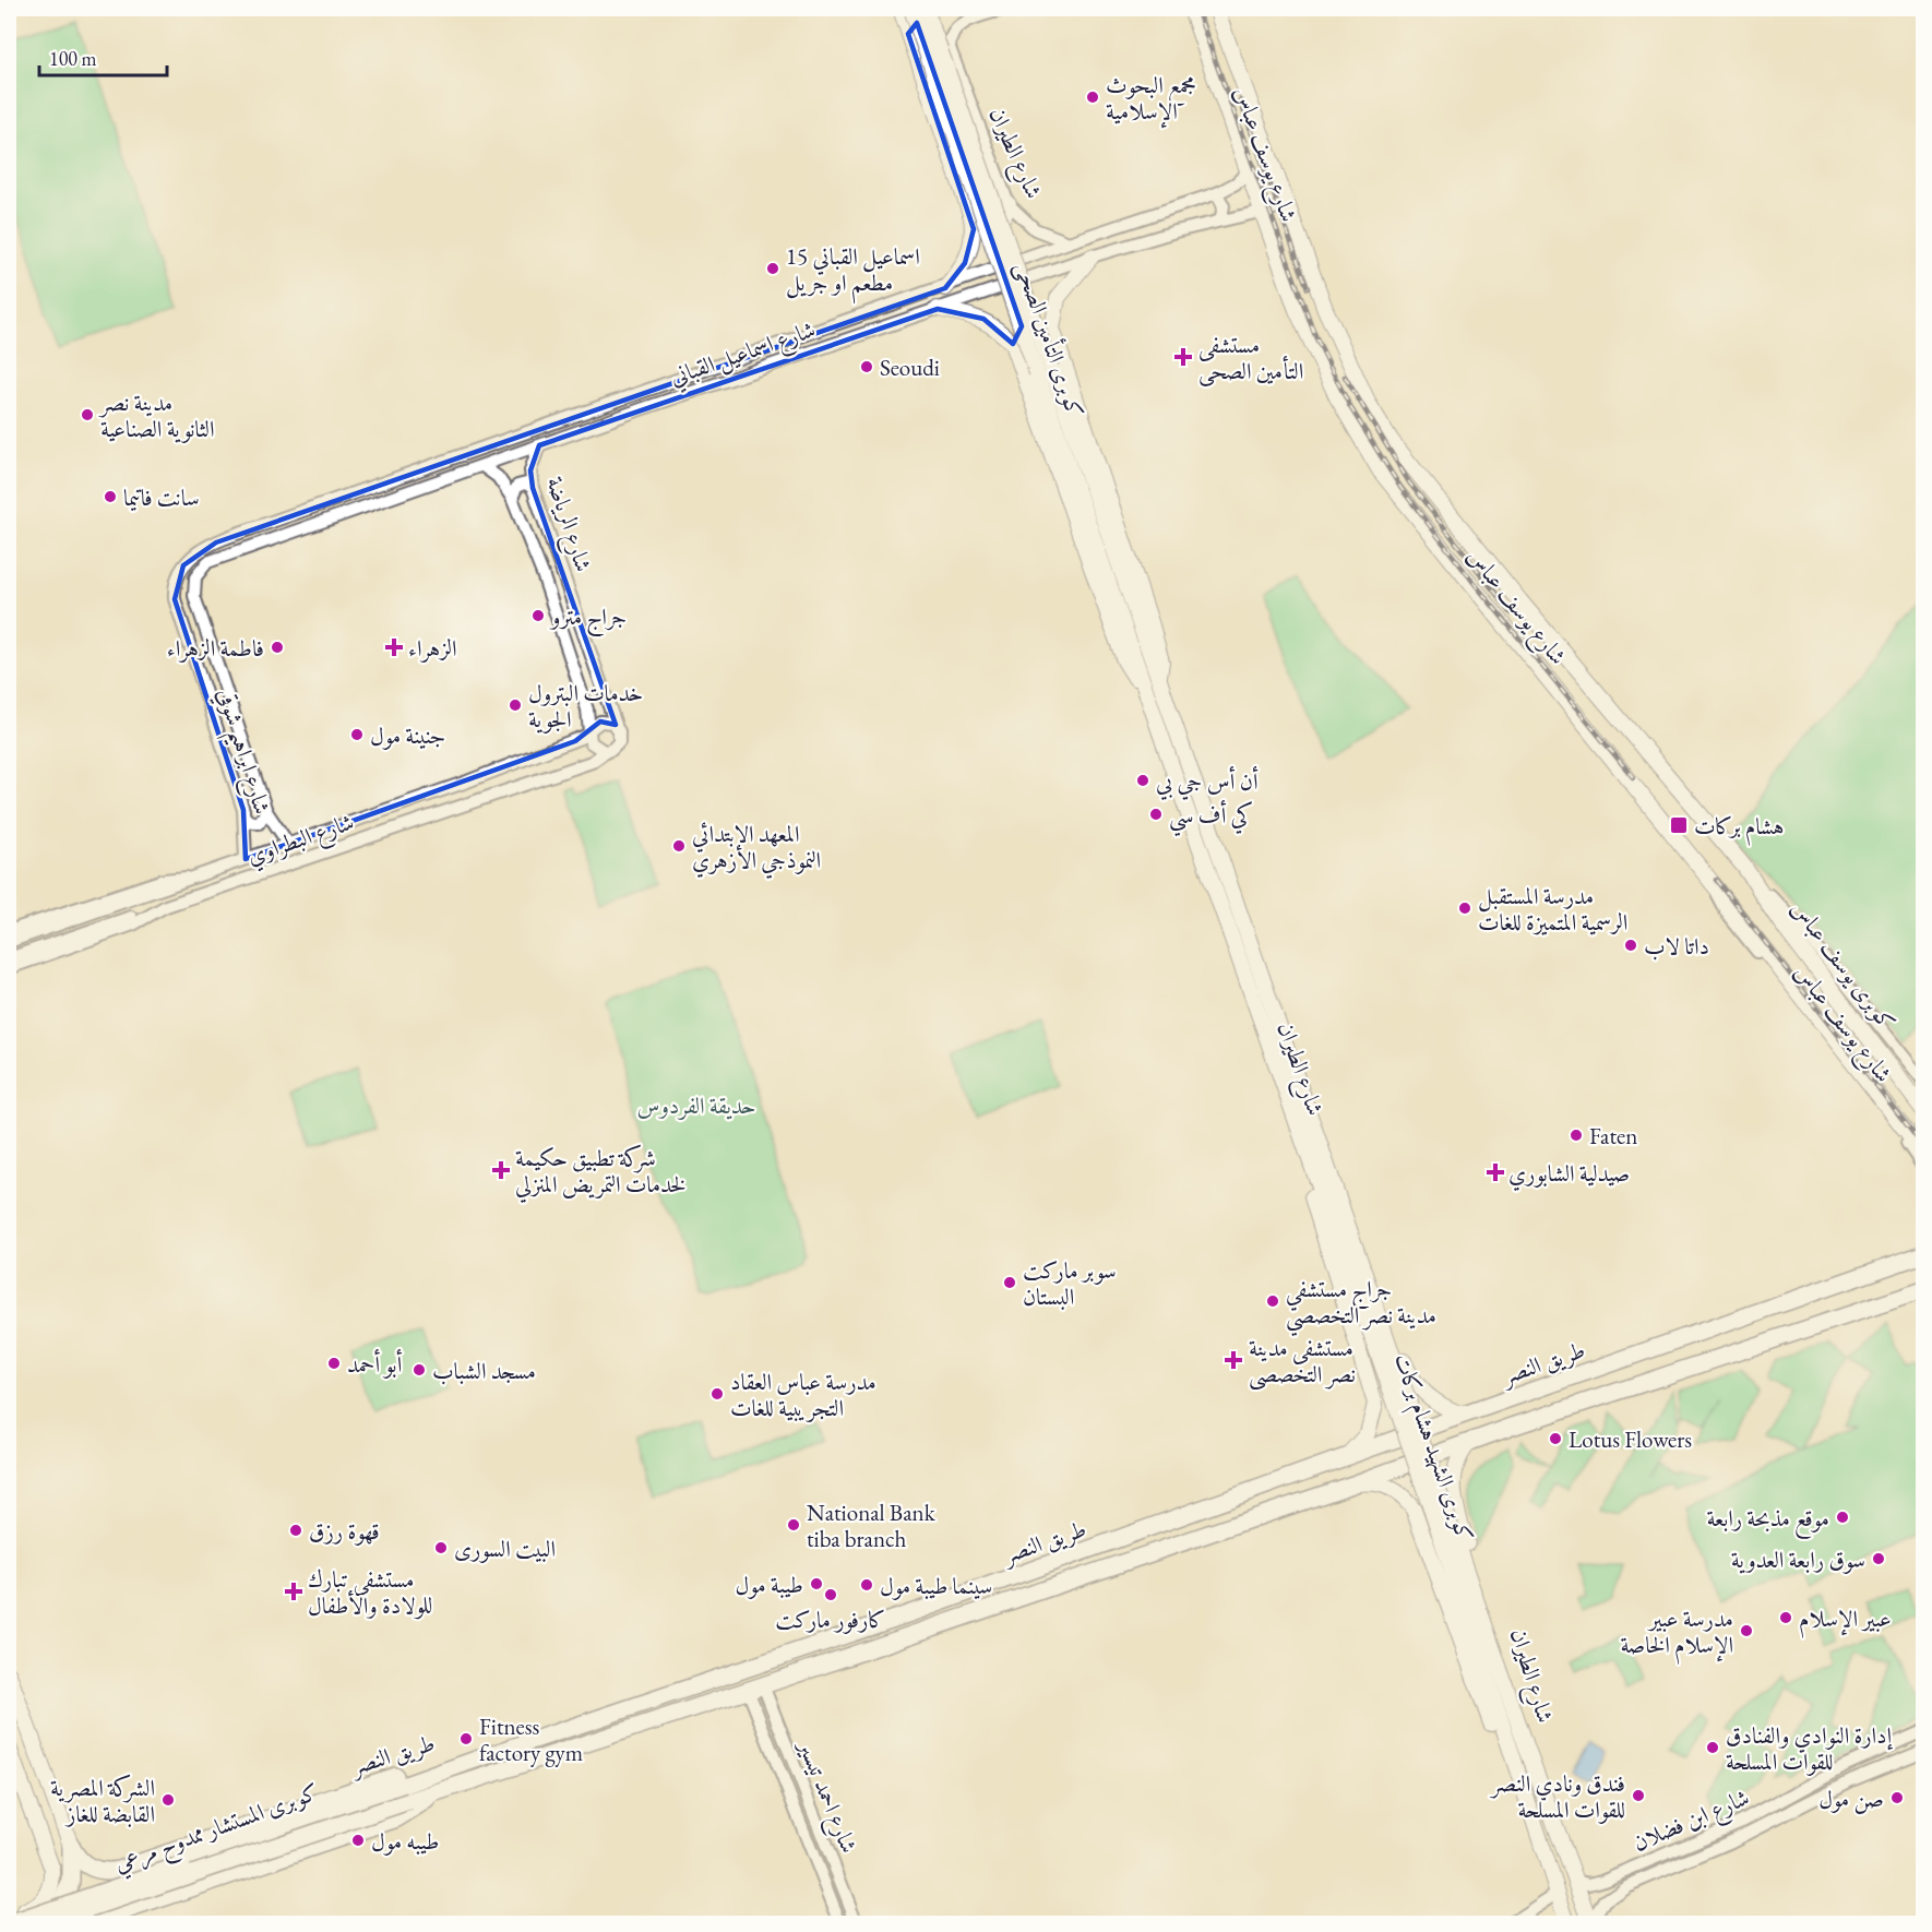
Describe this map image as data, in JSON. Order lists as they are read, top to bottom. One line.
{"streets":{"highway":["طريق النصر","كوبرى المستشار ممدوح مرعي"],"main road":["شارع الطيران","شارع يوسف عباس","كوبرى التأمين الصحى","كوبرى يوسف عباس","كوبرى الشهيد هشام بركات"],"street":["شارع اسماعيل القباني","شارع الرياضة","شارع ابراهيم شوقي","شارع البطراوي","شارع احمد تيسير","شارع ابن فضلان"]},"crossings":[["شارع الطيران","كوبرى التأمين الصحى"],["شارع الطيران","شارع اسماعيل القباني"],["شارع الطيران","طريق النصر"],["شارع الطيران","كوبرى الشهيد هشام بركات"],["شارع الطيران","شارع ابن فضلان"],["شارع يوسف عباس","شارع اسماعيل القباني"],["شارع يوسف عباس","كوبرى يوسف عباس"],["شارع اسماعيل القباني","شارع الرياضة"],["شارع اسماعيل القباني","شارع ابراهيم شوقي"],["شارع الرياضة","شارع البطراوي"],["شارع ابراهيم شوقي","شارع البطراوي"],["طريق النصر","شارع احمد تيسير"],["طريق النصر","كوبرى المستشار ممدوح مرعي"]],"parks":["حديقة الفردوس"],"places":{"other":["مجمع البحوث الإسلامية","15 اسماعيل القباني مطعم او جريل","Seoudi","مدينة نصر الثانوية الصناعية","سانت فاتيما","جراج مترو","فاطمة الزهراء","خدمات البترول الجوية","جنينة مول","أن أس جي بي","كي أف سي","المعهد الابتدائي النموذجي الأزهري","مدرسة المستقبل الرسمية المتميزة للغات","داتا لاب","Faten","سوبر ماركت البستان","جراج مستشفي مدينة نصر التخصصي","أبو أحمد","مسجد الشباب","مدرسة عباس العقاد التجريبية للغات","Lotus Flowers","موقع مذبحة رابعة","National Bank tiba branch","قهوة رزق","البيت السورى","سوق رابعة العدوية","طيبة مول","سينما طيبة مول","كارفور ماركت","عبير الإسلام","مدرسة عبير الإسلام الخاصة","Fitness factory gym","إدارة النوادي والفنادق للقوات المسلحة","فندق ونادي النصر للقوات المسلحة","صن مول","الشركة المصرية القابضة للغاز","طيبه مول"],"health":["مستشفى التأمين الصحى","الزهراء","شركة تطبيق حكيمة لخدمات التمريض المنزلي","صيدلية الشابوري","مستشفى مدينة نصر التخصصى","مستشفى تبارك للولادة والأطفال"],"transit":["هشام بركات"]},"scale_bar":"100 m"}
